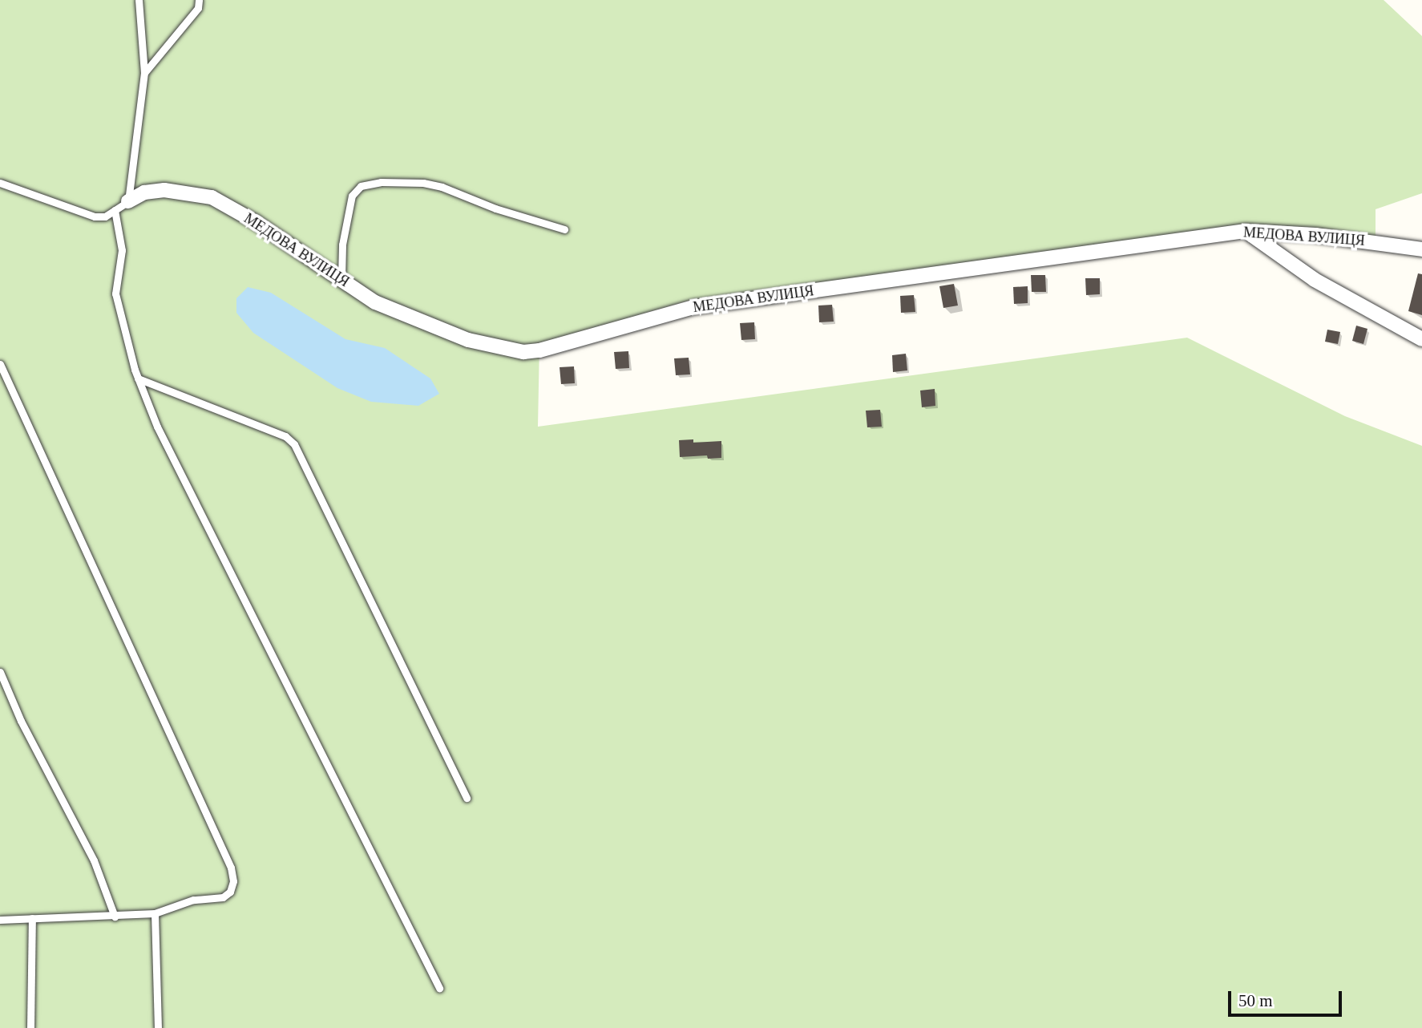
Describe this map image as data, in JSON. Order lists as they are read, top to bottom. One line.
{"streets":{"street":["МЕДОВА ВУЛИЦЯ"]},"scale_bar":"50 m"}
